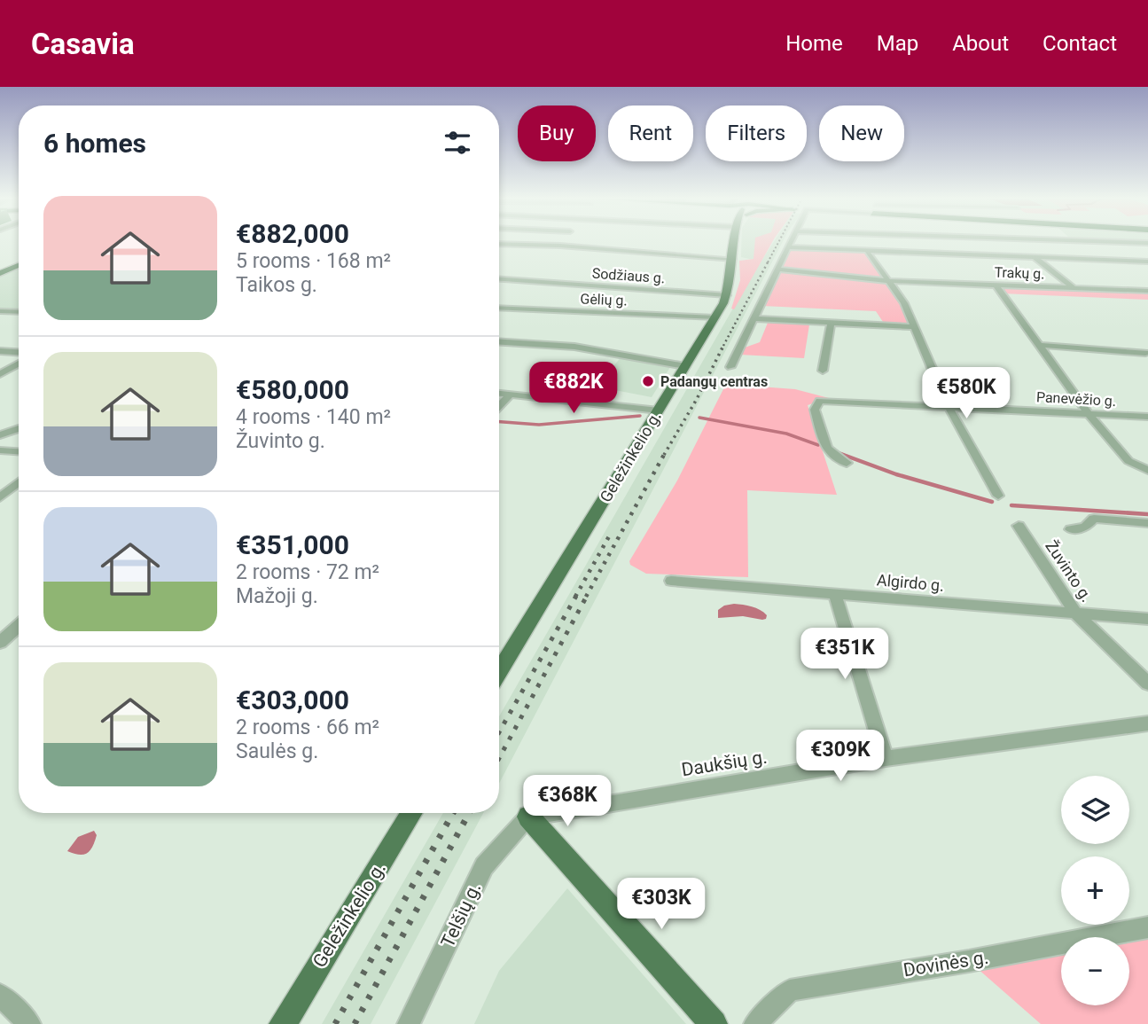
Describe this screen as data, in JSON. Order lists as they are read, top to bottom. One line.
{"streets":{"main road":["Geležinkelio g."],"street":["Trakų g.","Sodžiaus g.","Gėlių g.","Panevėžio g.","Žuvinto g.","Algirdo g.","Daukšių g.","Telšių g.","Dovinės g."]},"crossings":[["Sodžiaus g.","Geležinkelio g."],["Gėlių g.","Geležinkelio g."],["Žuvinto g.","Algirdo g."],["Daukšių g.","Telšių g."]],"places":["Padangų centras"],"page":{"header":"Casavia","nav":["Home","Map","About","Contact"],"chip":["Buy","Rent","Filters","New"],"heading":"6 homes","list":[{"name":"€882,000","note":"5 rooms · 168 m² · Taikos g."},{"name":"€580,000","note":"4 rooms · 140 m² · Žuvinto g."},{"name":"€351,000","note":"2 rooms · 72 m² · Mažoji g."},{"name":"€303,000","note":"2 rooms · 66 m² · Saulės g."}],"price":["€882K","€580K","€351K","€309K","€368K","€303K"],"map_buttons":["+","−"]}}
